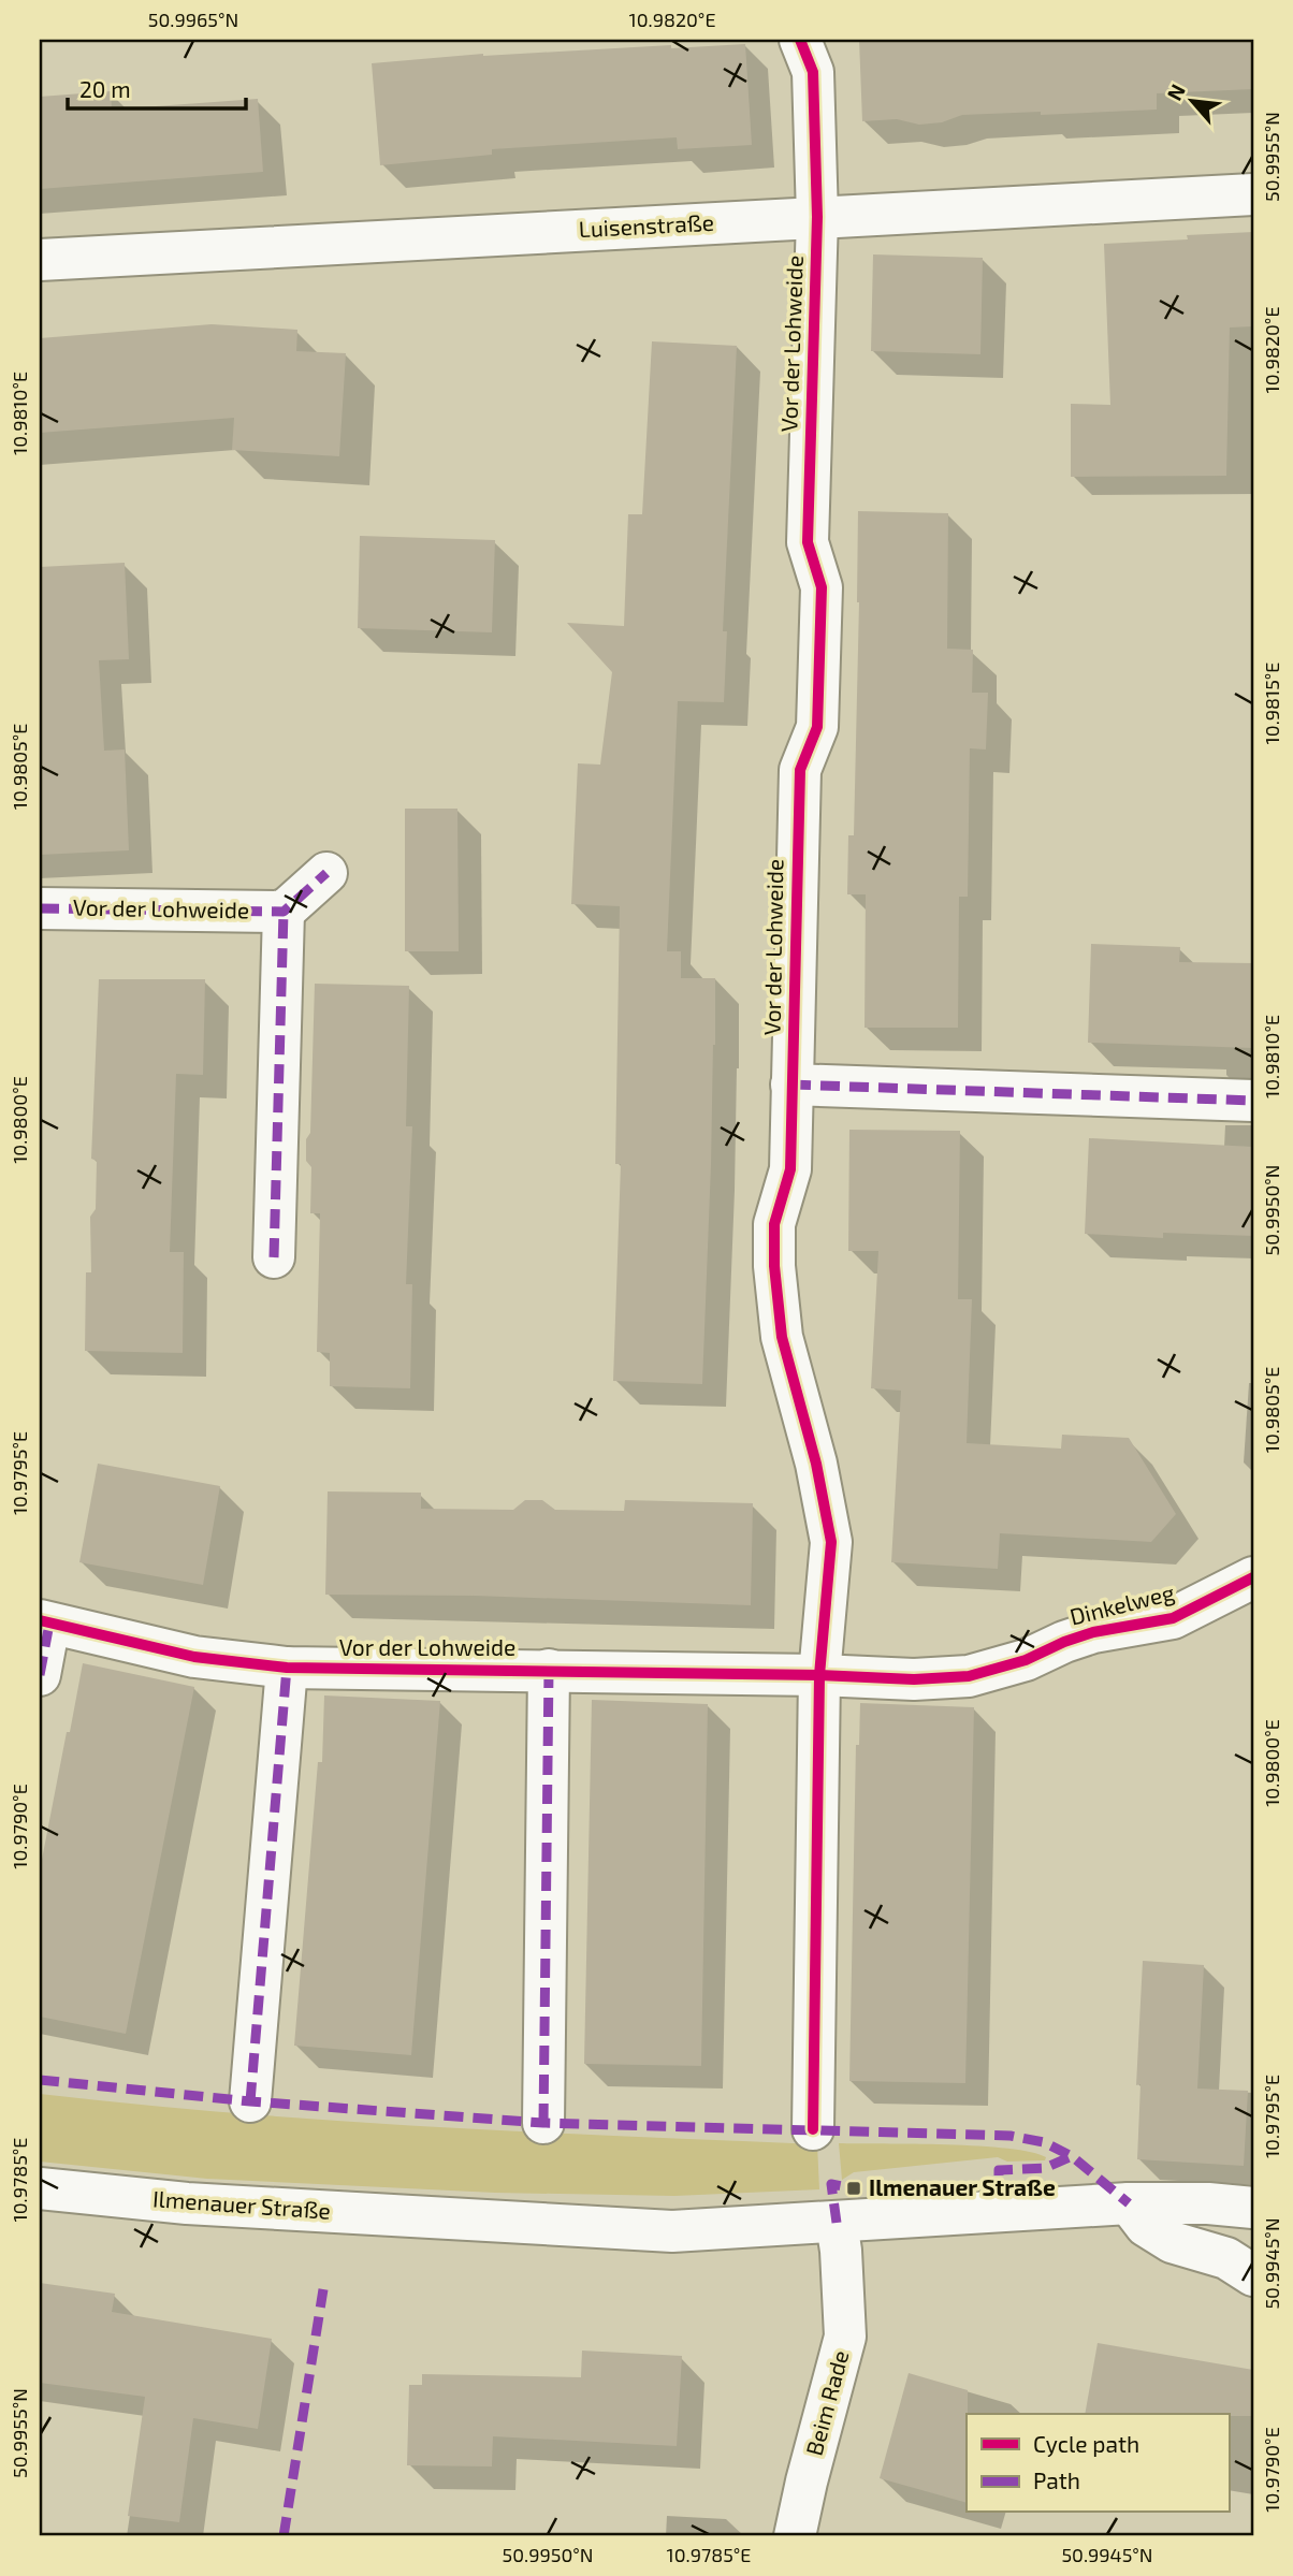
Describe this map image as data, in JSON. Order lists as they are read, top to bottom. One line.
{"streets":{"street":["Luisenstraße","Vor der Lohweide","Dinkelweg","Ilmenauer Straße","Beim Rade"]},"crossings":[["Luisenstraße","Vor der Lohweide"],["Vor der Lohweide","Dinkelweg"],["Ilmenauer Straße","Beim Rade"]],"places":{"transit":["Ilmenauer Straße"]},"legend":["Cycle path","Path"],"scale_bar":"20 m","north":"top left","coordinates":["50.9965°N","10.9820°E","50.9955°N","10.9810°E","10.9815°E","10.9805°E","10.9800°E","50.9950°N","10.9795°E","10.9790°E","10.9785°E","50.9945°N"]}
